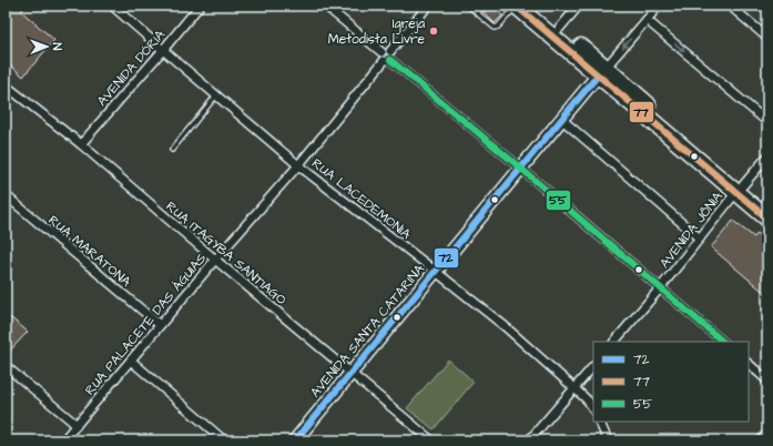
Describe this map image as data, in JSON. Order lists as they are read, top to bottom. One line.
{"streets":{"street":["AVENIDA DÓRIA","RUA LACEDEMONIA","AVENIDA JÔNIA","RUA MARATONA","RUA ITAGYBA SANTIAGO","RUA PALACETE DAS ÁGUIAS","AVENIDA SANTA CATARINA"]},"crossings":[["AVENIDA DÓRIA","RUA LACEDEMONIA"],["AVENIDA DÓRIA","RUA ITAGYBA SANTIAGO"],["RUA LACEDEMONIA","RUA PALACETE DAS ÁGUIAS"],["RUA LACEDEMONIA","AVENIDA SANTA CATARINA"],["RUA MARATONA","RUA PALACETE DAS ÁGUIAS"],["RUA ITAGYBA SANTIAGO","RUA PALACETE DAS ÁGUIAS"],["RUA ITAGYBA SANTIAGO","AVENIDA SANTA CATARINA"]],"places":["Igreja Metodista Livre"],"lines":["transit line 77","transit line 55","transit line 72"],"legend":["72","77","55"],"north":"right"}
